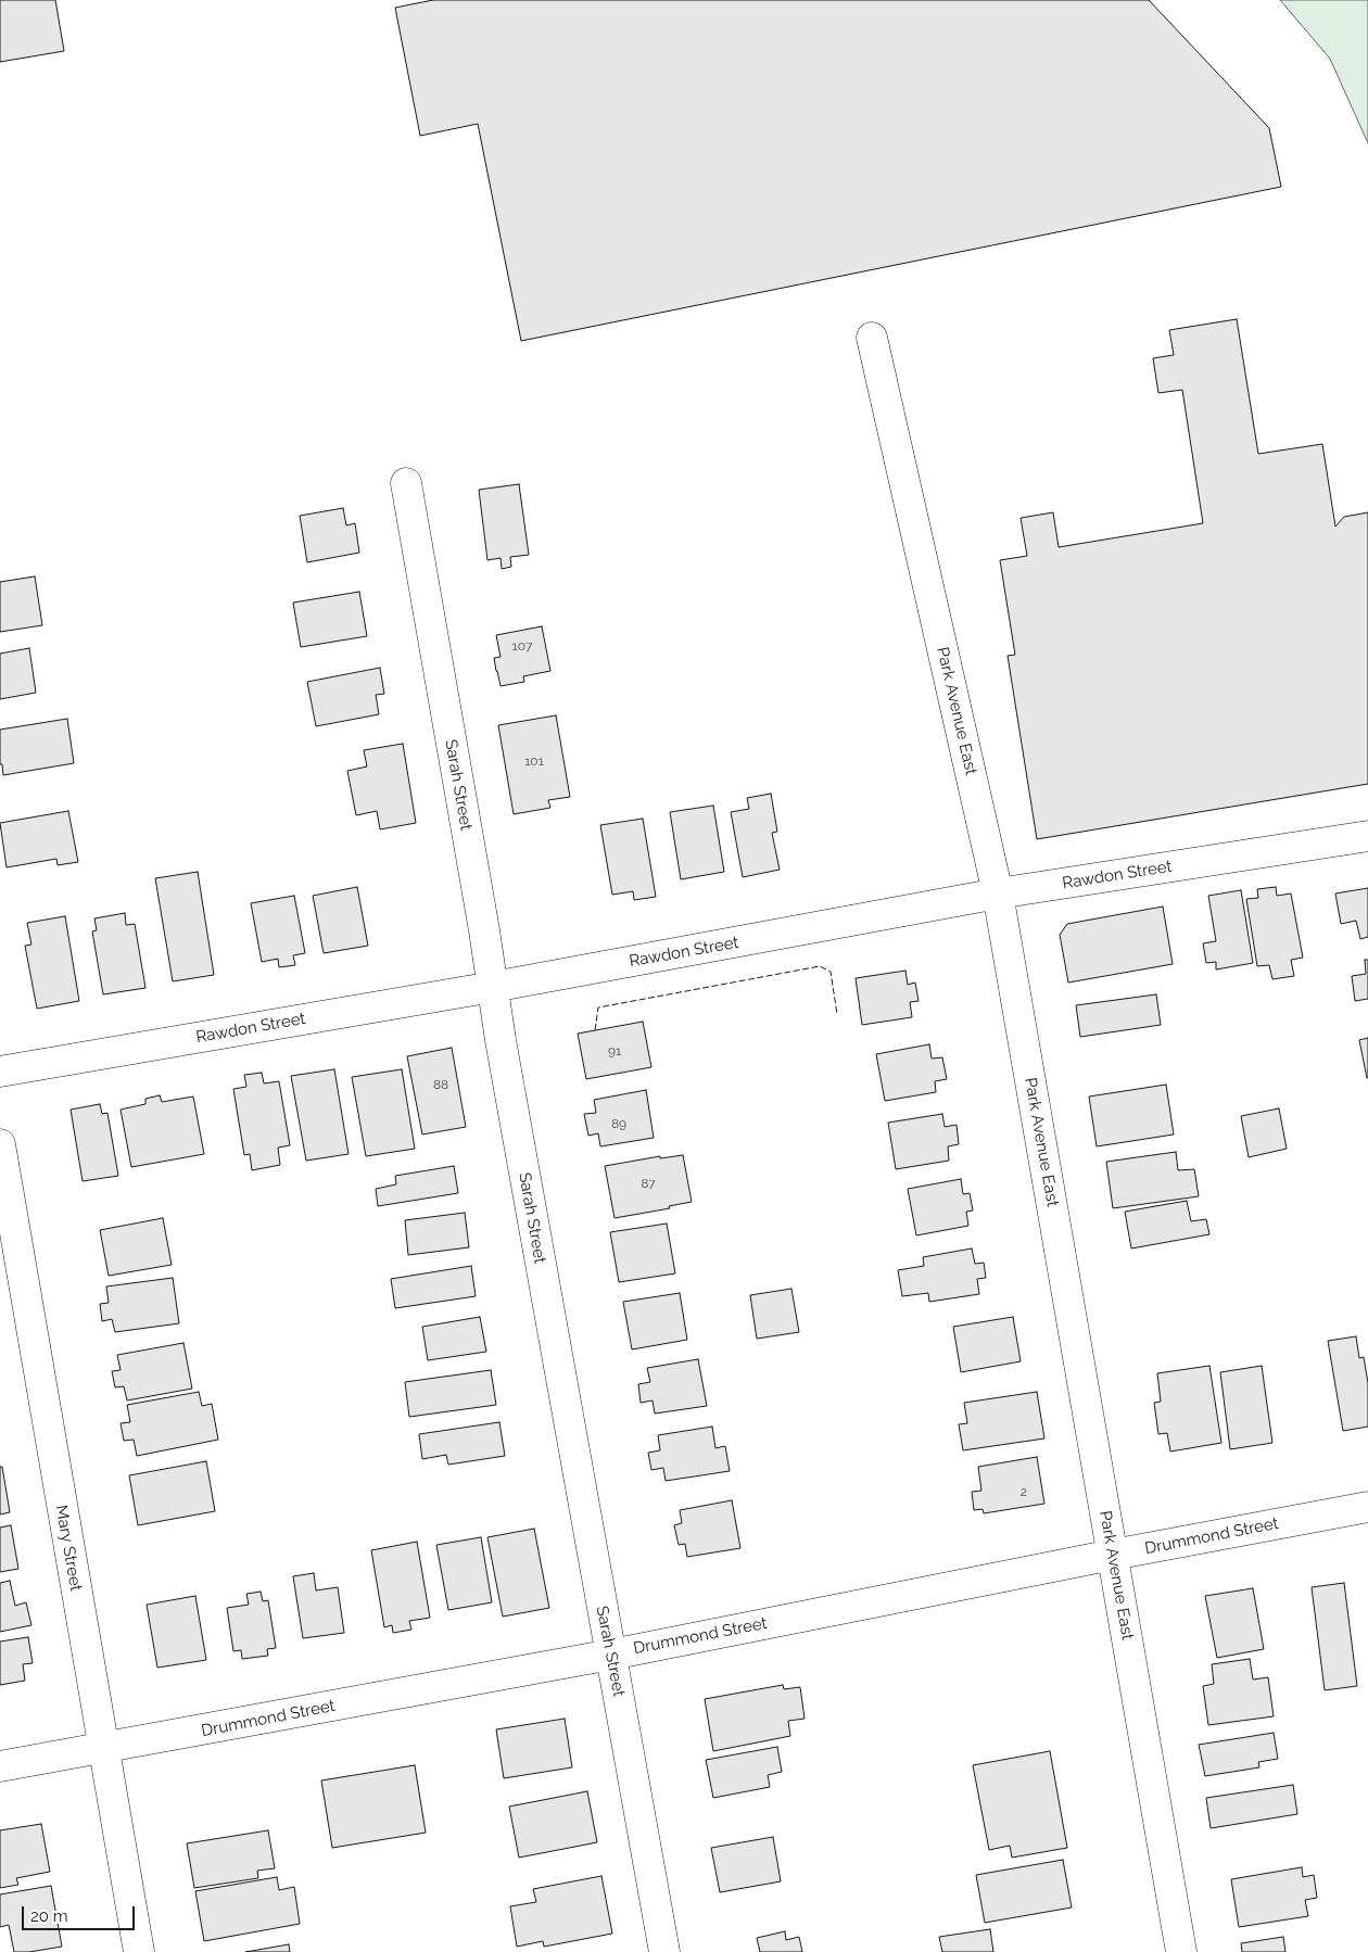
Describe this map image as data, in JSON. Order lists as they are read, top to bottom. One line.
{"streets":{"street":["Park Avenue East","Sarah Street","Rawdon Street","Drummond Street","Mary Street"]},"crossings":[["Park Avenue East","Rawdon Street"],["Park Avenue East","Drummond Street"],["Sarah Street","Rawdon Street"],["Sarah Street","Drummond Street"],["Drummond Street","Mary Street"]],"house_numbers":["107","101","91","88","89","87","2"],"scale_bar":"20 m"}
